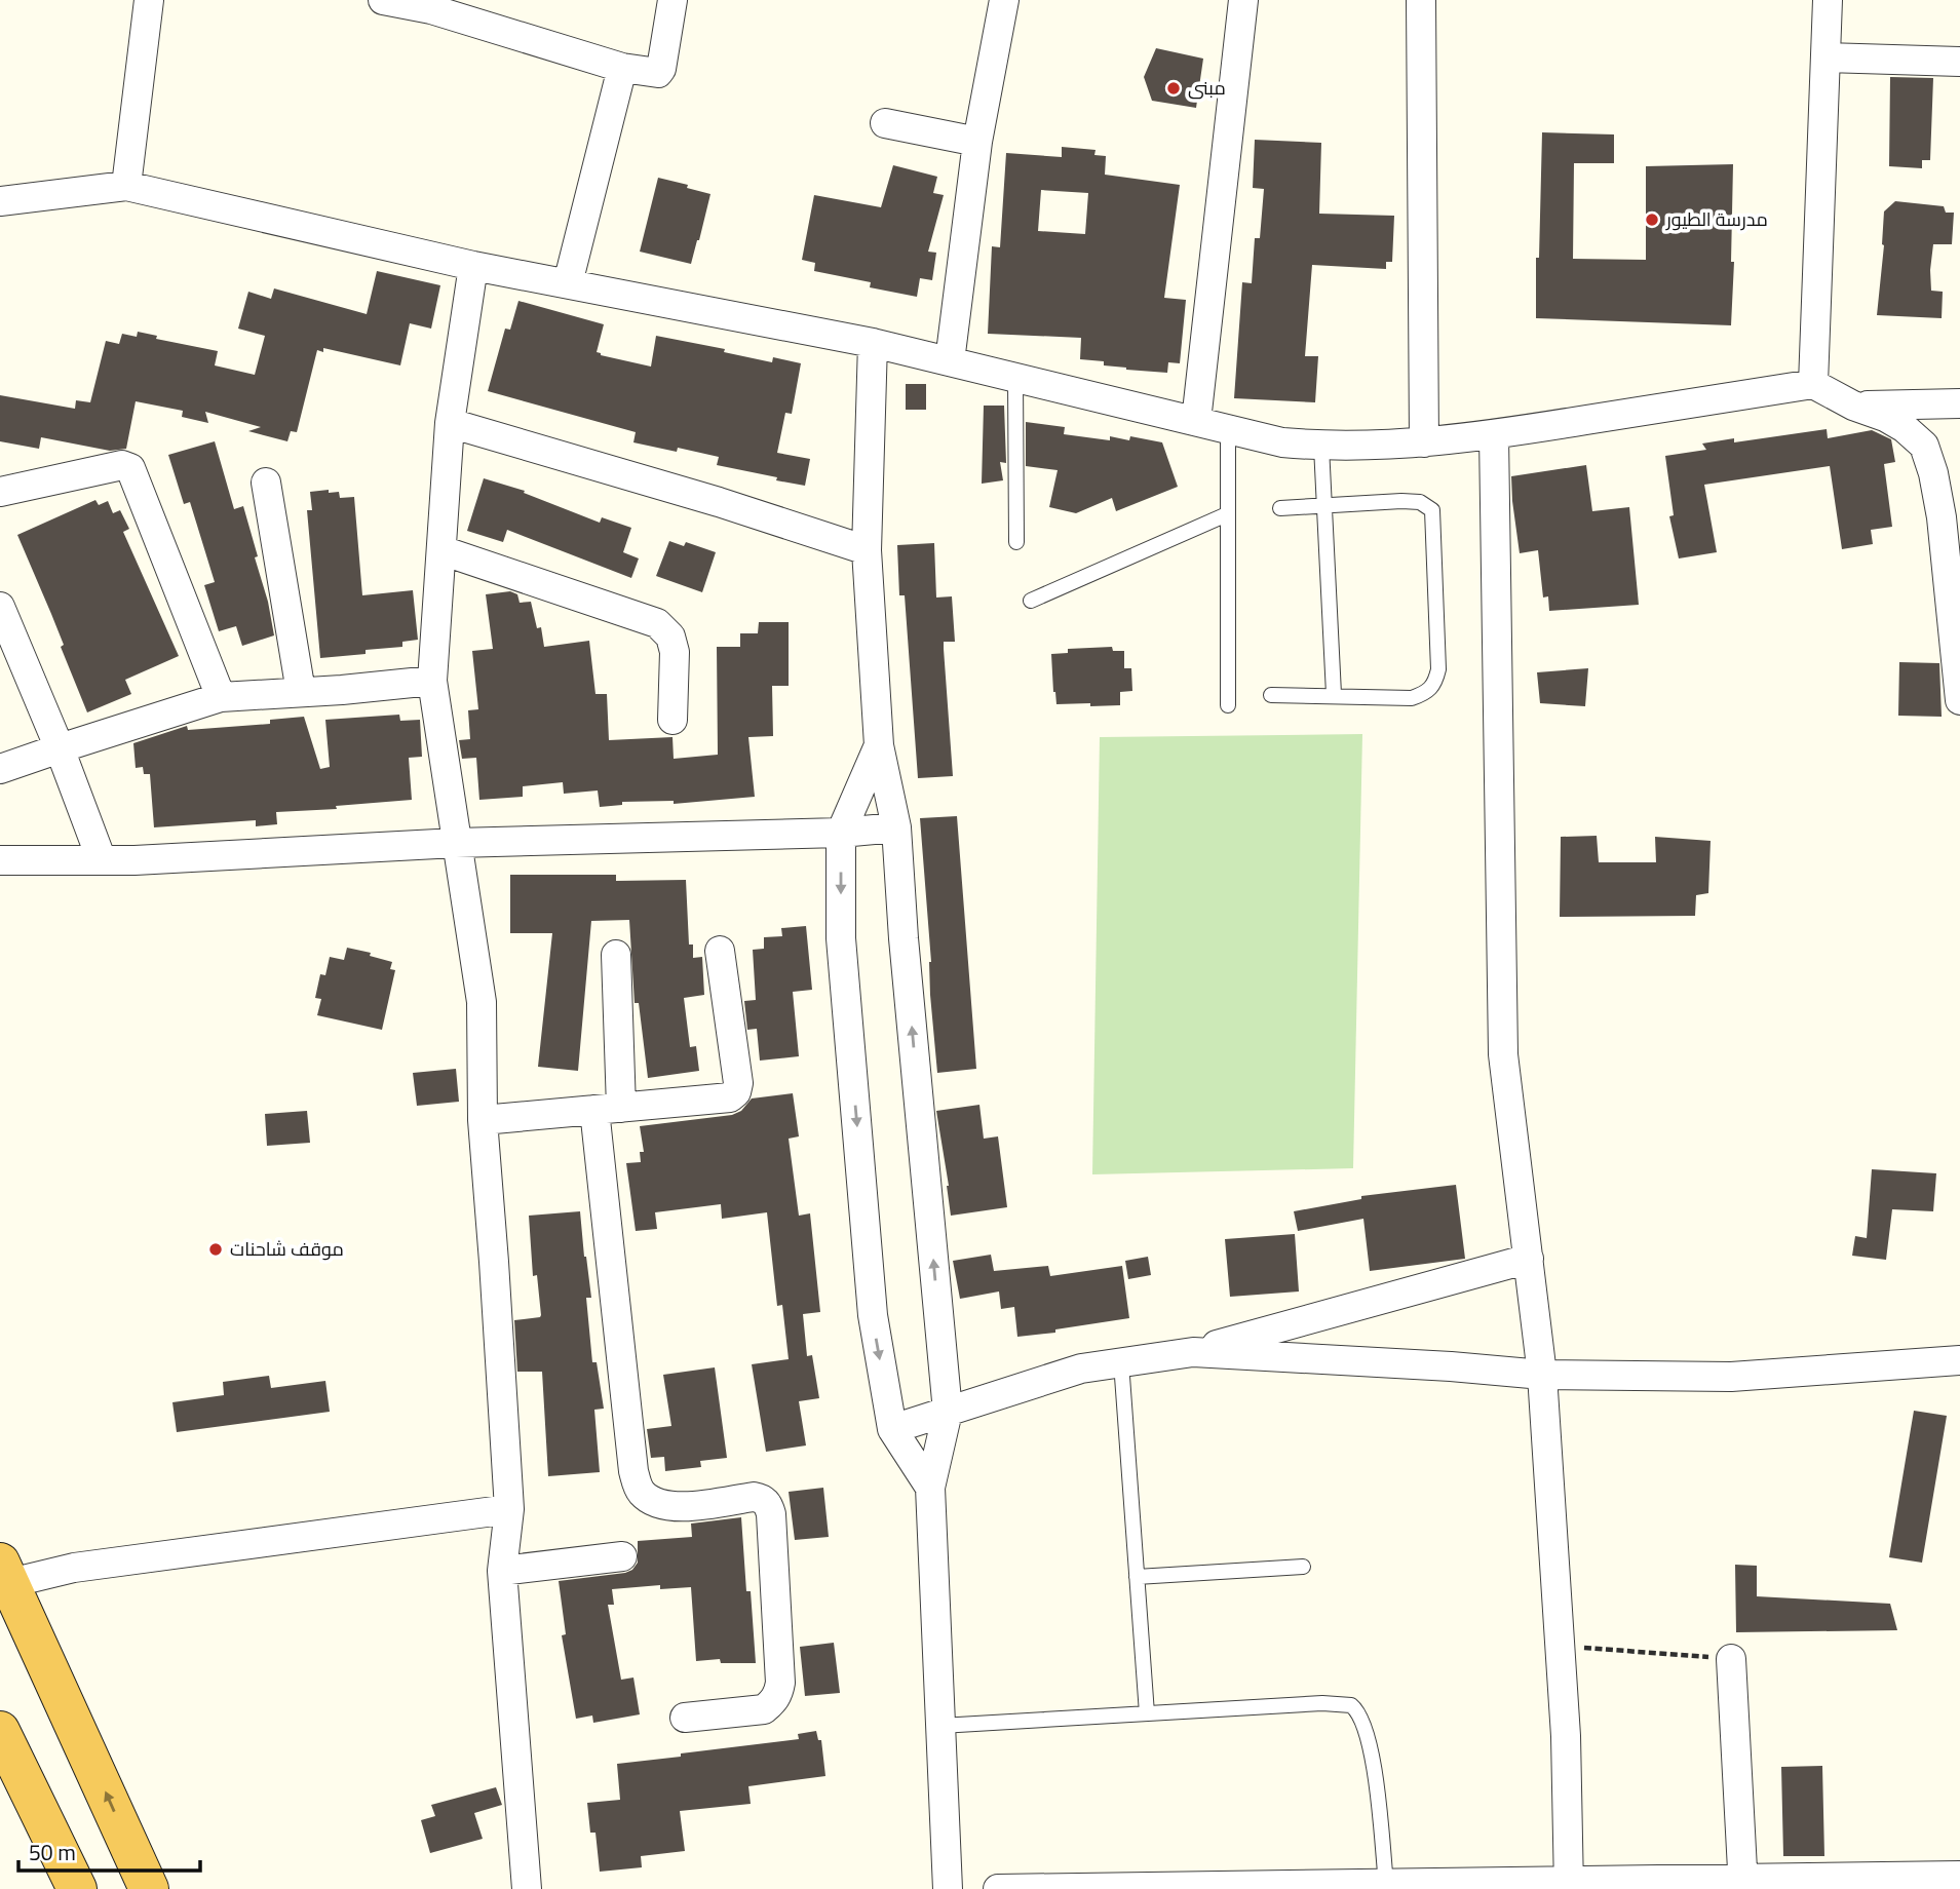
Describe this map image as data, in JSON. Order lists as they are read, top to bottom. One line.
{"places":["مبنى","مدرسة الطيور","موقف شاحنات"],"scale_bar":"50 m"}
